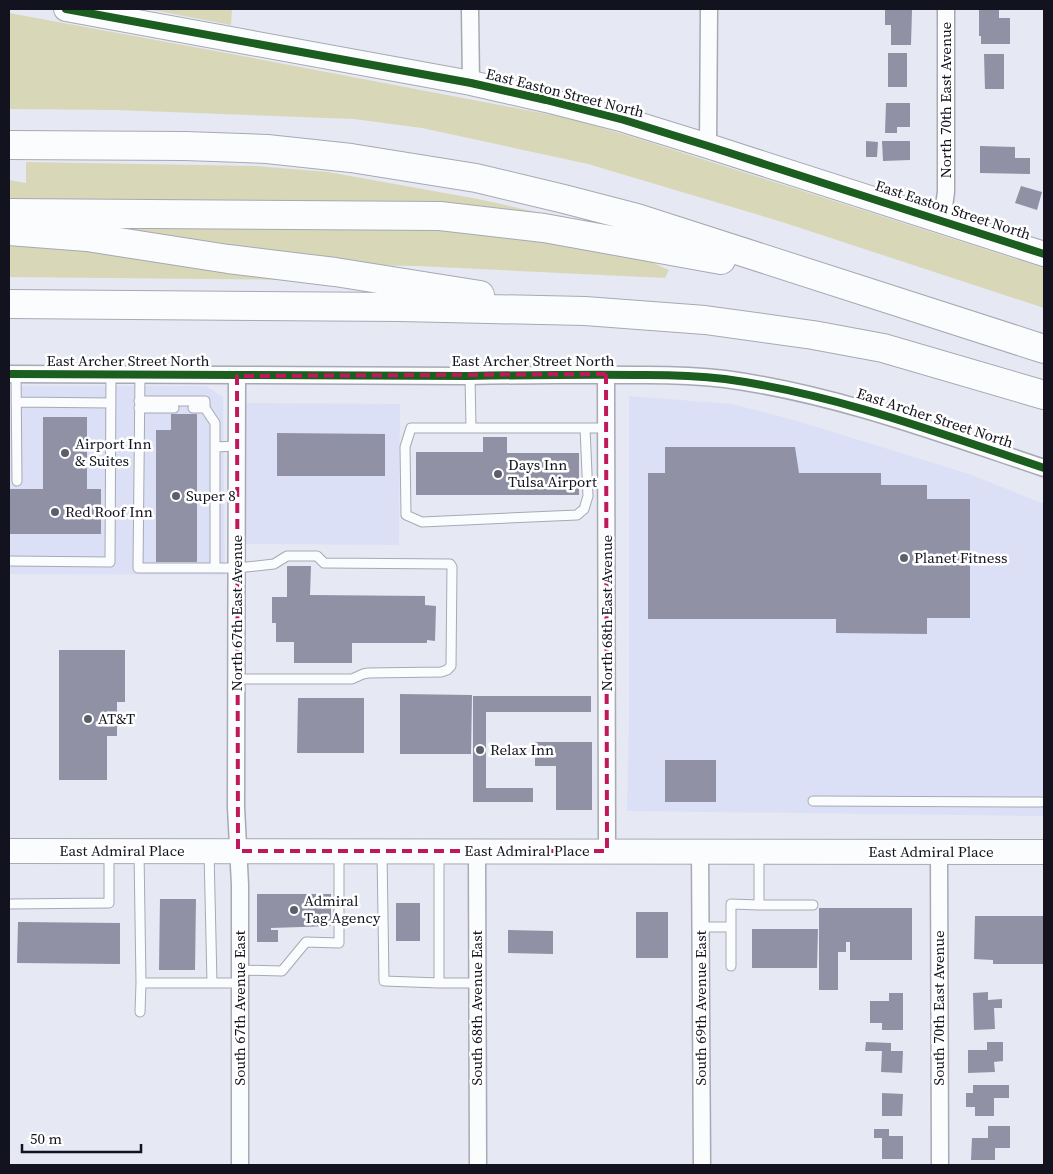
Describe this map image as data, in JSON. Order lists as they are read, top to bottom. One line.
{"streets":{"main road":["East Easton Street North","East Admiral Place"],"street":["North 70th East Avenue","East Archer Street North","North 67th East Avenue","North 68th East Avenue","South 67th Avenue East","South 68th Avenue East","South 69th Avenue East","South 70th East Avenue"]},"crossings":[["East Easton Street North","North 70th East Avenue"],["East Archer Street North","North 67th East Avenue"],["East Archer Street North","North 68th East Avenue"],["North 67th East Avenue","East Admiral Place"],["North 67th East Avenue","South 67th Avenue East"],["North 68th East Avenue","East Admiral Place"],["East Admiral Place","South 67th Avenue East"],["East Admiral Place","South 68th Avenue East"],["East Admiral Place","South 69th Avenue East"],["East Admiral Place","South 70th East Avenue"]],"places":["Airport Inn & Suites","Days Inn Tulsa Airport","Super 8","Red Roof Inn","Planet Fitness","AT&T","Relax Inn","Admiral Tag Agency"],"scale_bar":"50 m"}
